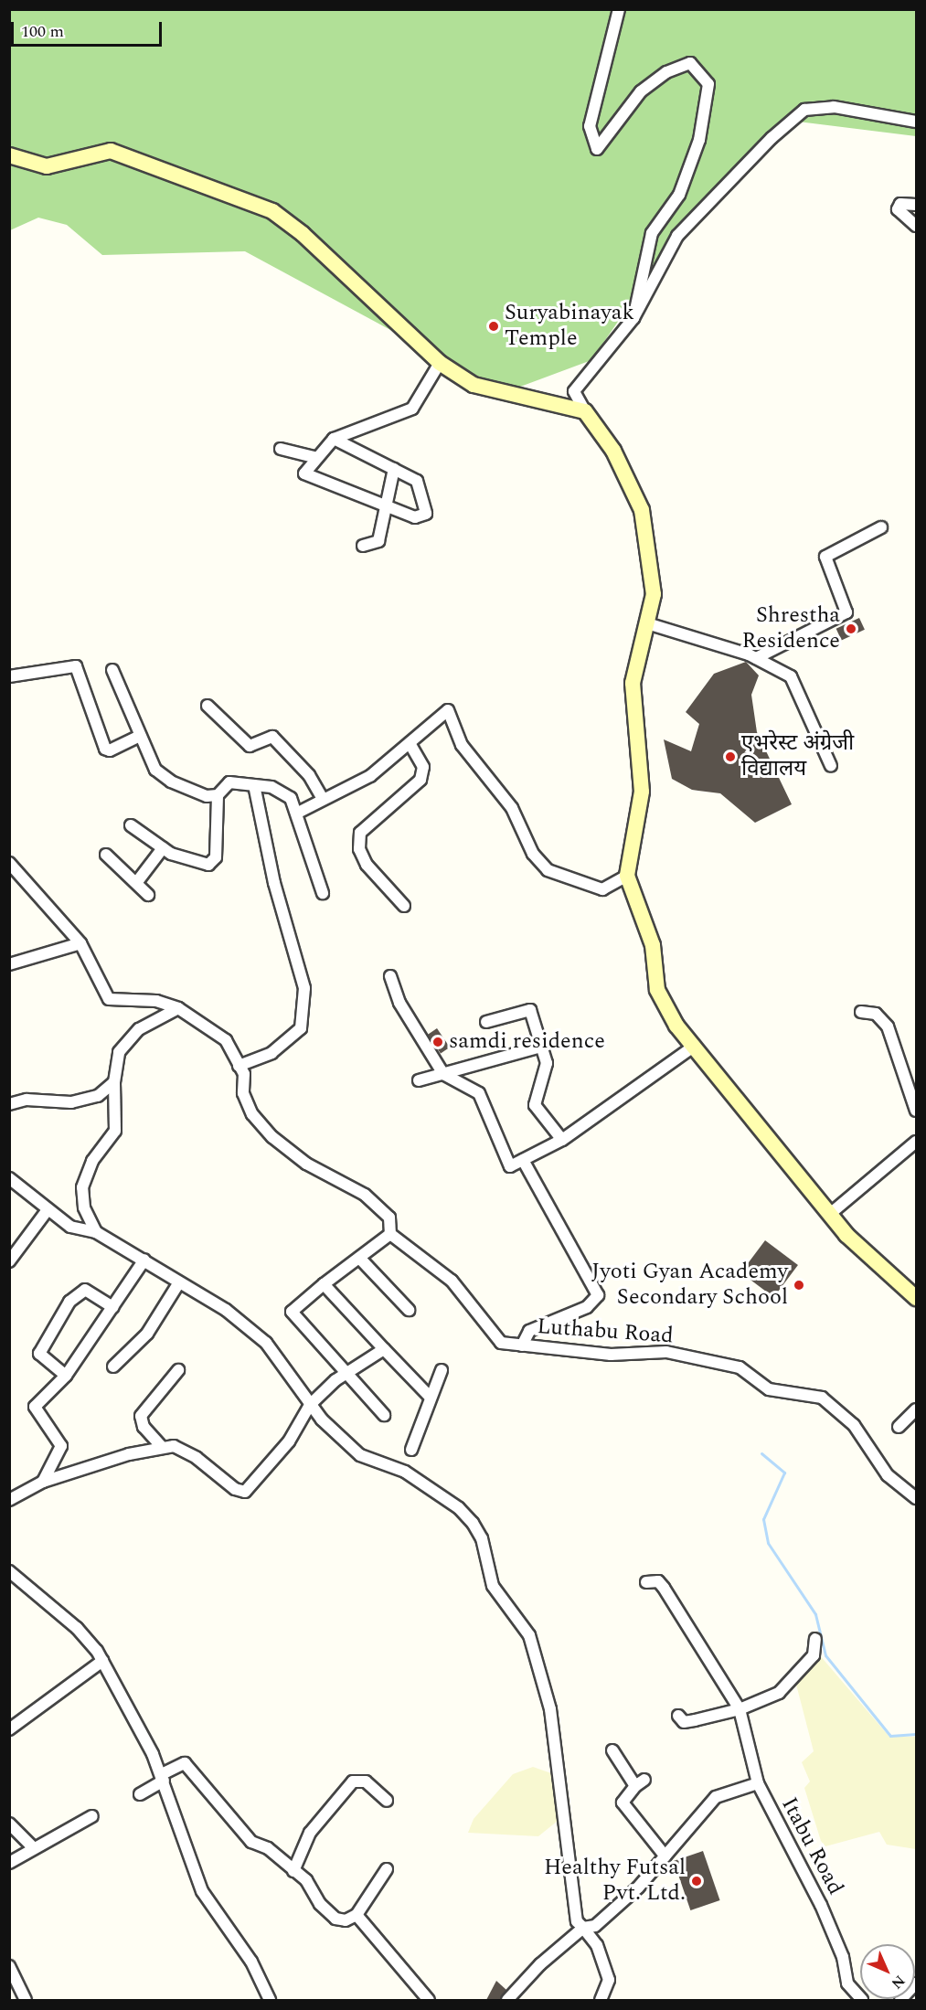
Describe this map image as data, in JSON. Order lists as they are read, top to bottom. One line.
{"streets":{"street":["Luthabu Road","Itabu Road"]},"places":["Suryabinayak Temple","Shrestha Residence","एभरेस्ट अंग्रेजी विद्यालय","samdi residence","Jyoti Gyan Academy Secondary School","Healthy Futsal Pvt. Ltd."],"scale_bar":"100 m","north":"bottom right"}
